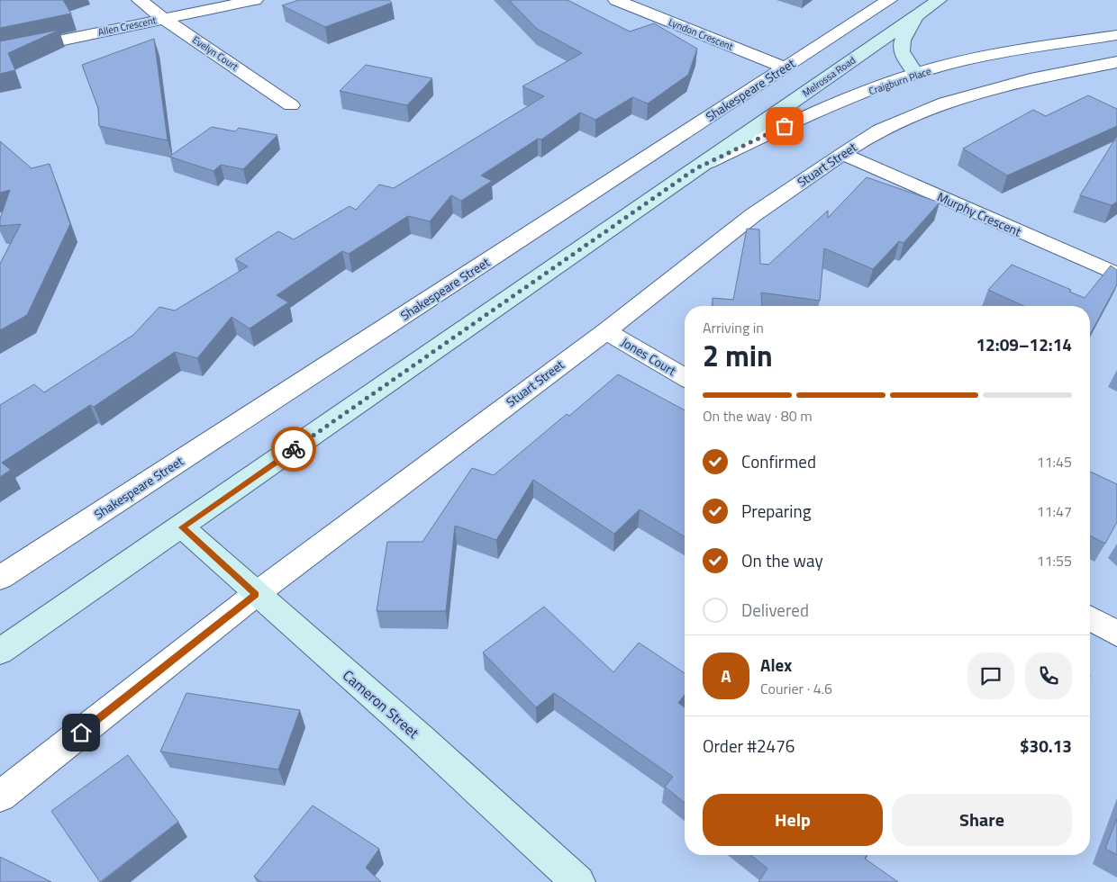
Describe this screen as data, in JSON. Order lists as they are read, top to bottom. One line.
{"streets":{"street":["Allen Crescent","Lyndon Crescent","Evelyn Court","Melrossa Road","Craigburn Place","Shakespeare Street","Stuart Street","Murphy Crescent","Jones Court","Cameron Street"]},"crossings":[["Allen Crescent","Evelyn Court"],["Lyndon Crescent","Shakespeare Street"],["Melrossa Road","Craigburn Place"],["Stuart Street","Murphy Crescent"],["Stuart Street","Jones Court"],["Stuart Street","Cameron Street"]],"page":{"heading":["2 min","Arriving in","12:09–12:14"],"panel":["Alex","Courier · 4.6","Order #2476","$30.13"],"bar":"On the way · 80 m","list":[["Confirmed","11:45"],["Preparing","11:47"],["On the way","11:55"],"Delivered"],"round":"A","buttons":["Help","Share"]}}
